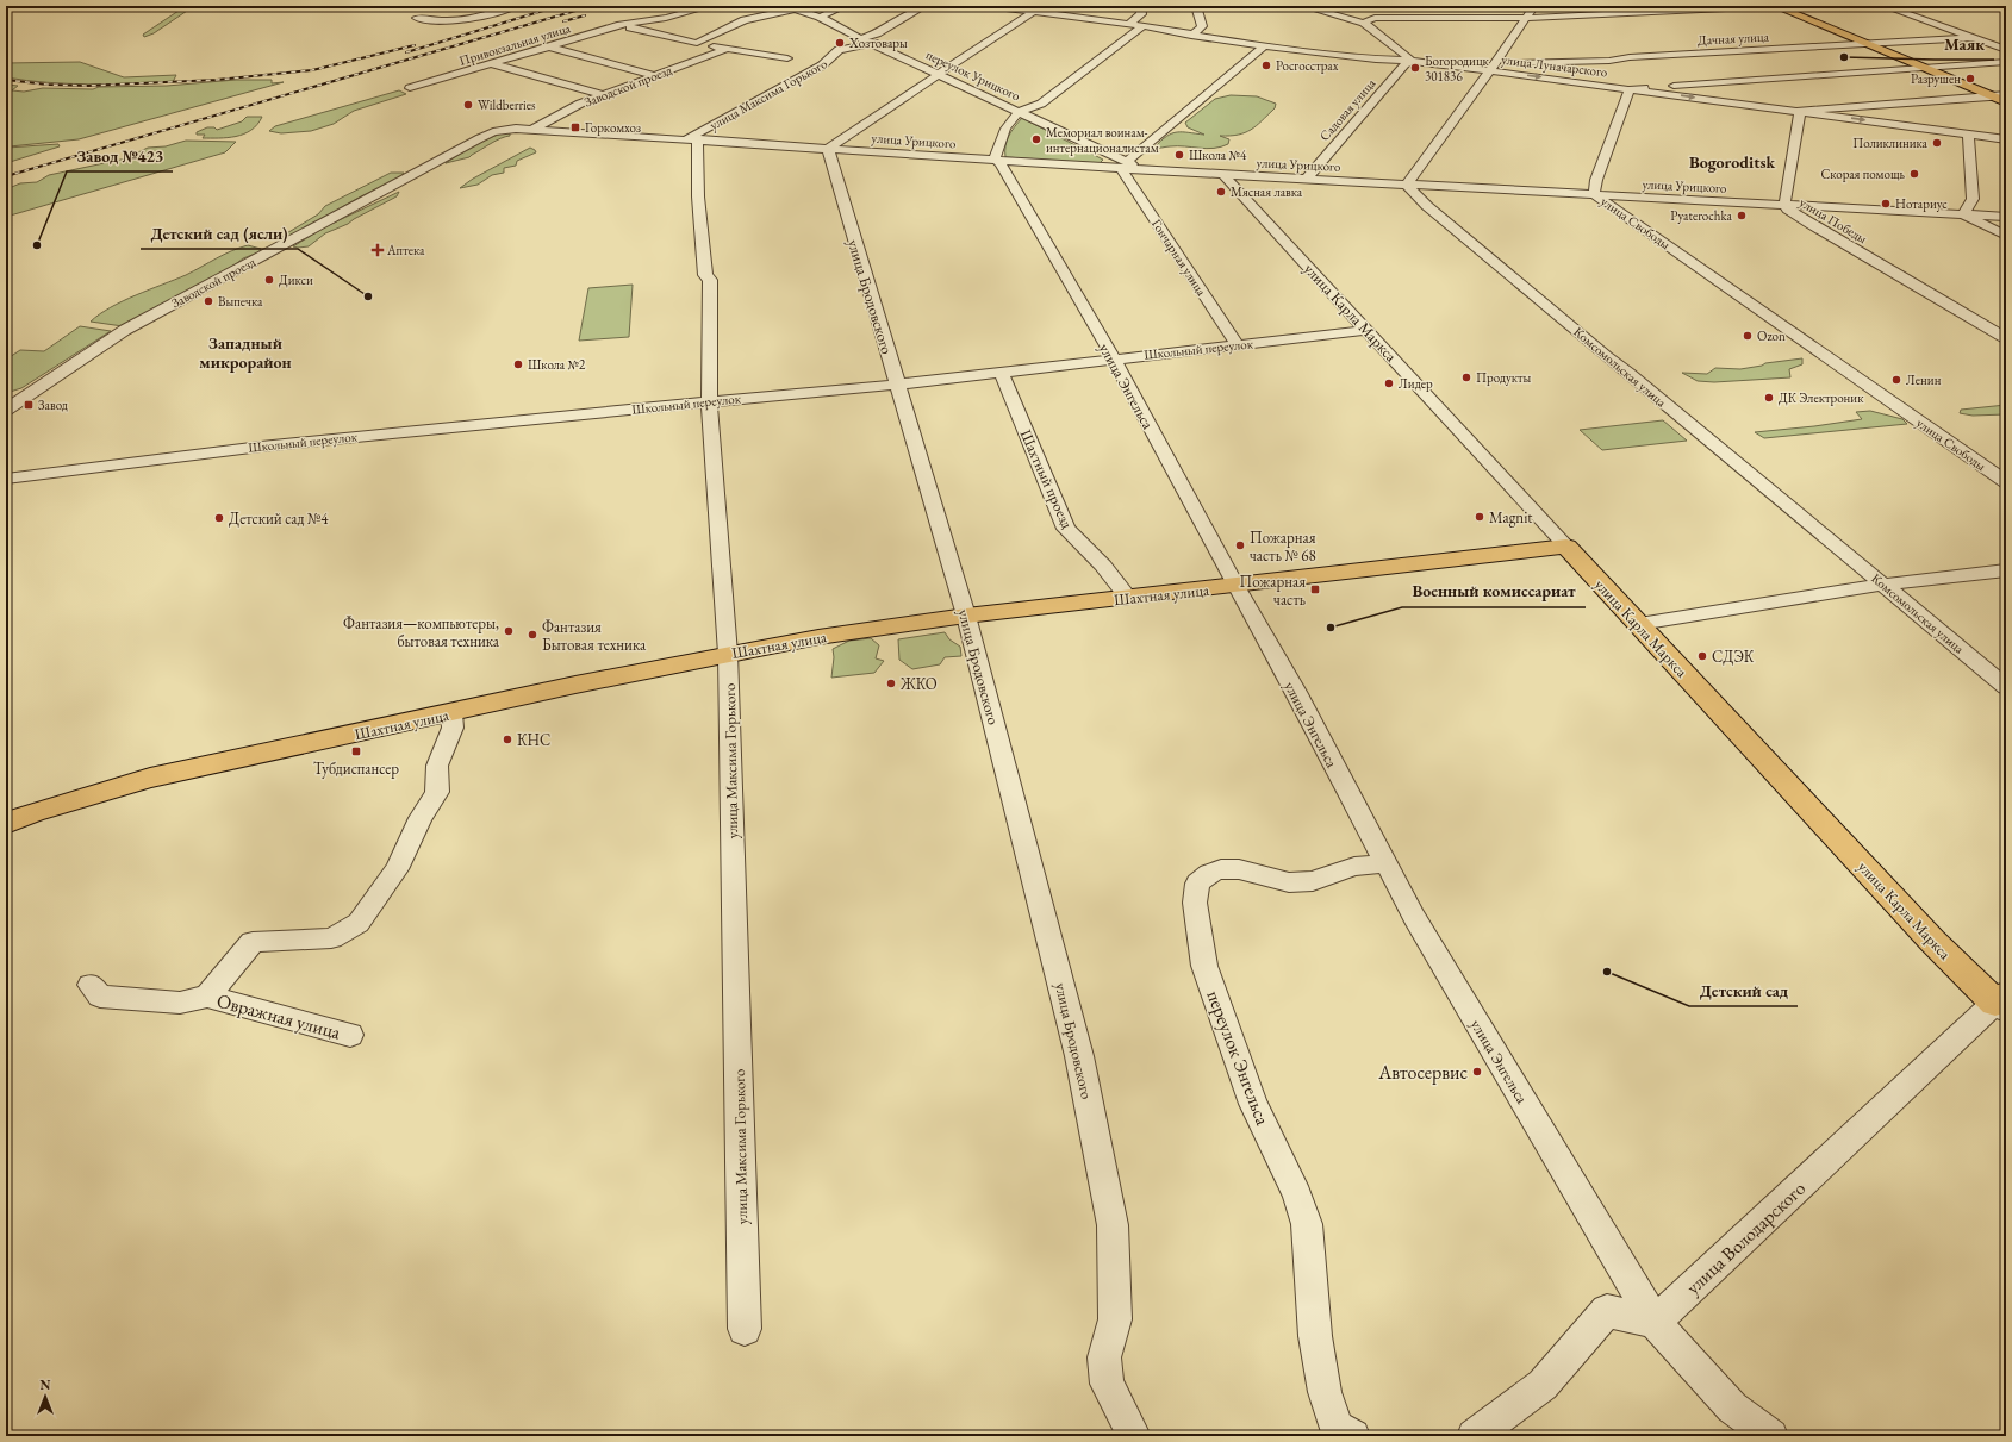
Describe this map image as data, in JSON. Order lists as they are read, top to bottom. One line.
{"streets":{"main road":["улица Карла Маркса","Шахтная улица"],"street":["Дачная улица","Привокзальная улица","улица Луначарского","переулок Урицкого","Заводской проезд","улица Максима Горького","Садовая улица","улица Урицкого","улица Победы","улица Свободы","Гончарная улица","улица Бродовского","Школьный переулок","Комсомольская улица","улица Энгельса","Шахтный проезд","Овражная улица","переулок Энгельса","улица Володарского"]},"crossings":[["Дачная улица","улица Луначарского"],["улица Луначарского","Садовая улица"],["улица Луначарского","улица Победы"],["улица Луначарского","улица Свободы"],["переулок Урицкого","улица Максима Горького"],["переулок Урицкого","улица Урицкого"],["переулок Урицкого","Гончарная улица"],["Заводской проезд","улица Урицкого"],["улица Максима Горького","улица Урицкого"],["улица Максима Горького","Школьный переулок"],["улица Максима Горького","Шахтная улица"],["Садовая улица","улица Урицкого"],["улица Урицкого","улица Победы"],["улица Урицкого","улица Свободы"],["улица Урицкого","Гончарная улица"],["улица Урицкого","улица Бродовского"],["улица Урицкого","улица Карла Маркса"],["улица Урицкого","Комсомольская улица"],["улица Урицкого","улица Энгельса"],["Гончарная улица","Школьный переулок"],["улица Бродовского","Школьный переулок"],["улица Бродовского","Шахтная улица"],["улица Карла Маркса","Школьный переулок"],["улица Карла Маркса","Шахтная улица"],["улица Карла Маркса","улица Володарского"],["Школьный переулок","улица Энгельса"],["Школьный переулок","Шахтный проезд"],["улица Энгельса","Шахтная улица"],["улица Энгельса","переулок Энгельса"],["улица Энгельса","улица Володарского"],["Шахтный проезд","Шахтная улица"]],"districts":["Bogoroditsk","Западный микрорайон"],"places":{"other":["Хозтовары","Маяк","Росгосстрах","Богородицк 301836","Разрушен","Wildberries","Мемориал воинам- интернационалистам","Поликлиника","Школа №4","Скорая помощь","Мясная лавка","Нотариус","Pyaterochka","Завод №423","Дикси","Детский сад (ясли)","Выпечка","Ozon","Школа №2","Продукты","Ленин","Лидер","ДК Электроник","Magnit","Детский сад №4","Пожарная часть № 68","Военный комиссариат","Фантазия—компьютеры, бытовая техника","Фантазия Бытовая техника","СДЭК","ЖКО","КНС","Детский сад","Автосервис"],"transit":["Горкомхоз","Завод","Пожарная часть","Тубдиспансер"],"health":["Аптека"]},"north":"top"}
